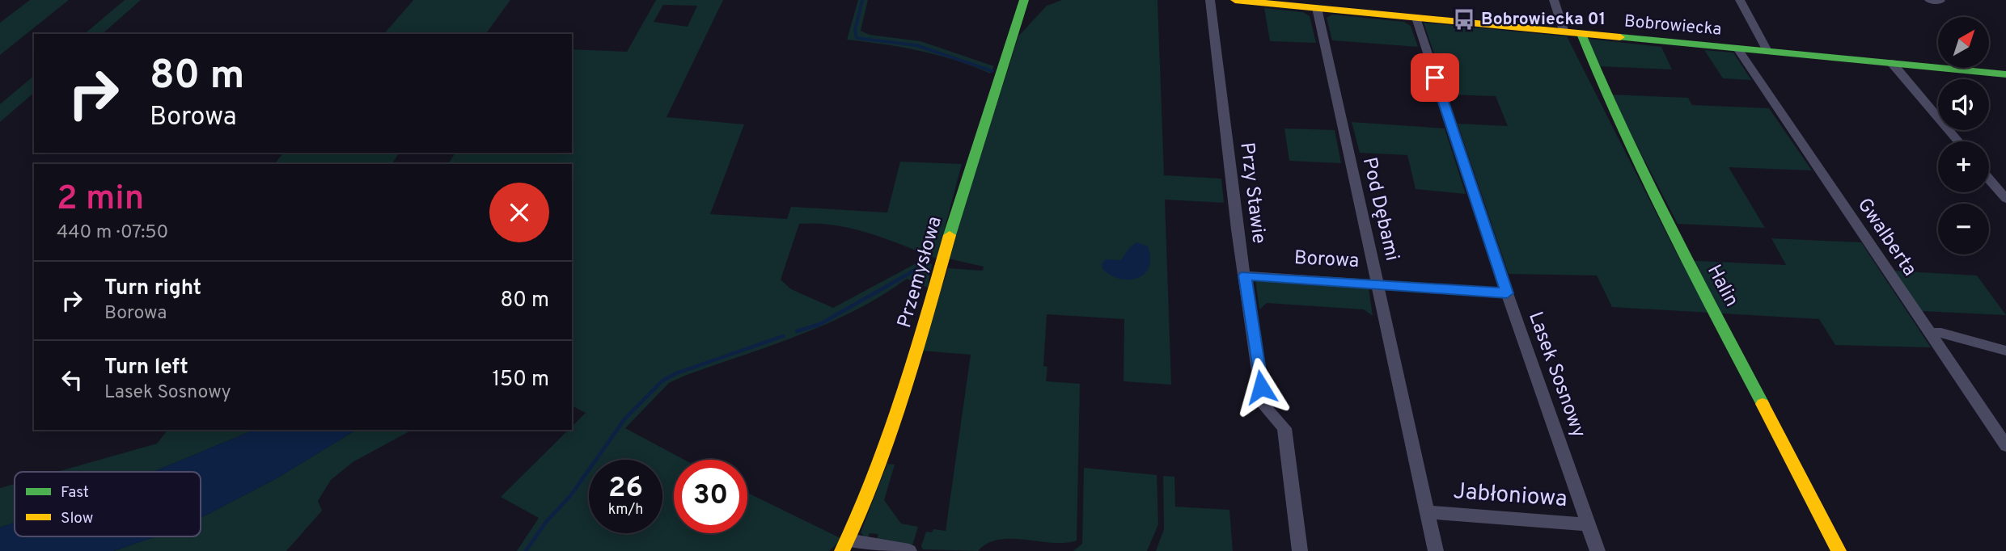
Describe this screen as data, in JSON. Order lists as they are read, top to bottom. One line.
{"streets":{"street":["Bobrowiecka","Przy Stawie","Pod Dębami","Gwalberta","Borowa","Przemysłowa","Halin","Lasek Sosnowy","Jabłoniowa"]},"crossings":[["Bobrowiecka","Pod Dębami"],["Bobrowiecka","Gwalberta"],["Bobrowiecka","Halin"],["Bobrowiecka","Lasek Sosnowy"],["Przy Stawie","Borowa"],["Pod Dębami","Borowa"],["Pod Dębami","Jabłoniowa"],["Borowa","Lasek Sosnowy"],["Lasek Sosnowy","Jabłoniowa"]],"places":{"bus stop":["Bobrowiecka 01"]},"legend":["Fast","Slow"],"north":"top right","page":{"map_buttons":["+","−"],"turn":["80 m","Borowa"],"heading":["2 min","440 m · 07:50"],"list":[{"name":"Turn right","note":"Borowa","value":"80 m"},{"name":"Turn left","note":"Lasek Sosnowy","value":"150 m"}],"speed":"26 km/h","limit":"30"}}
